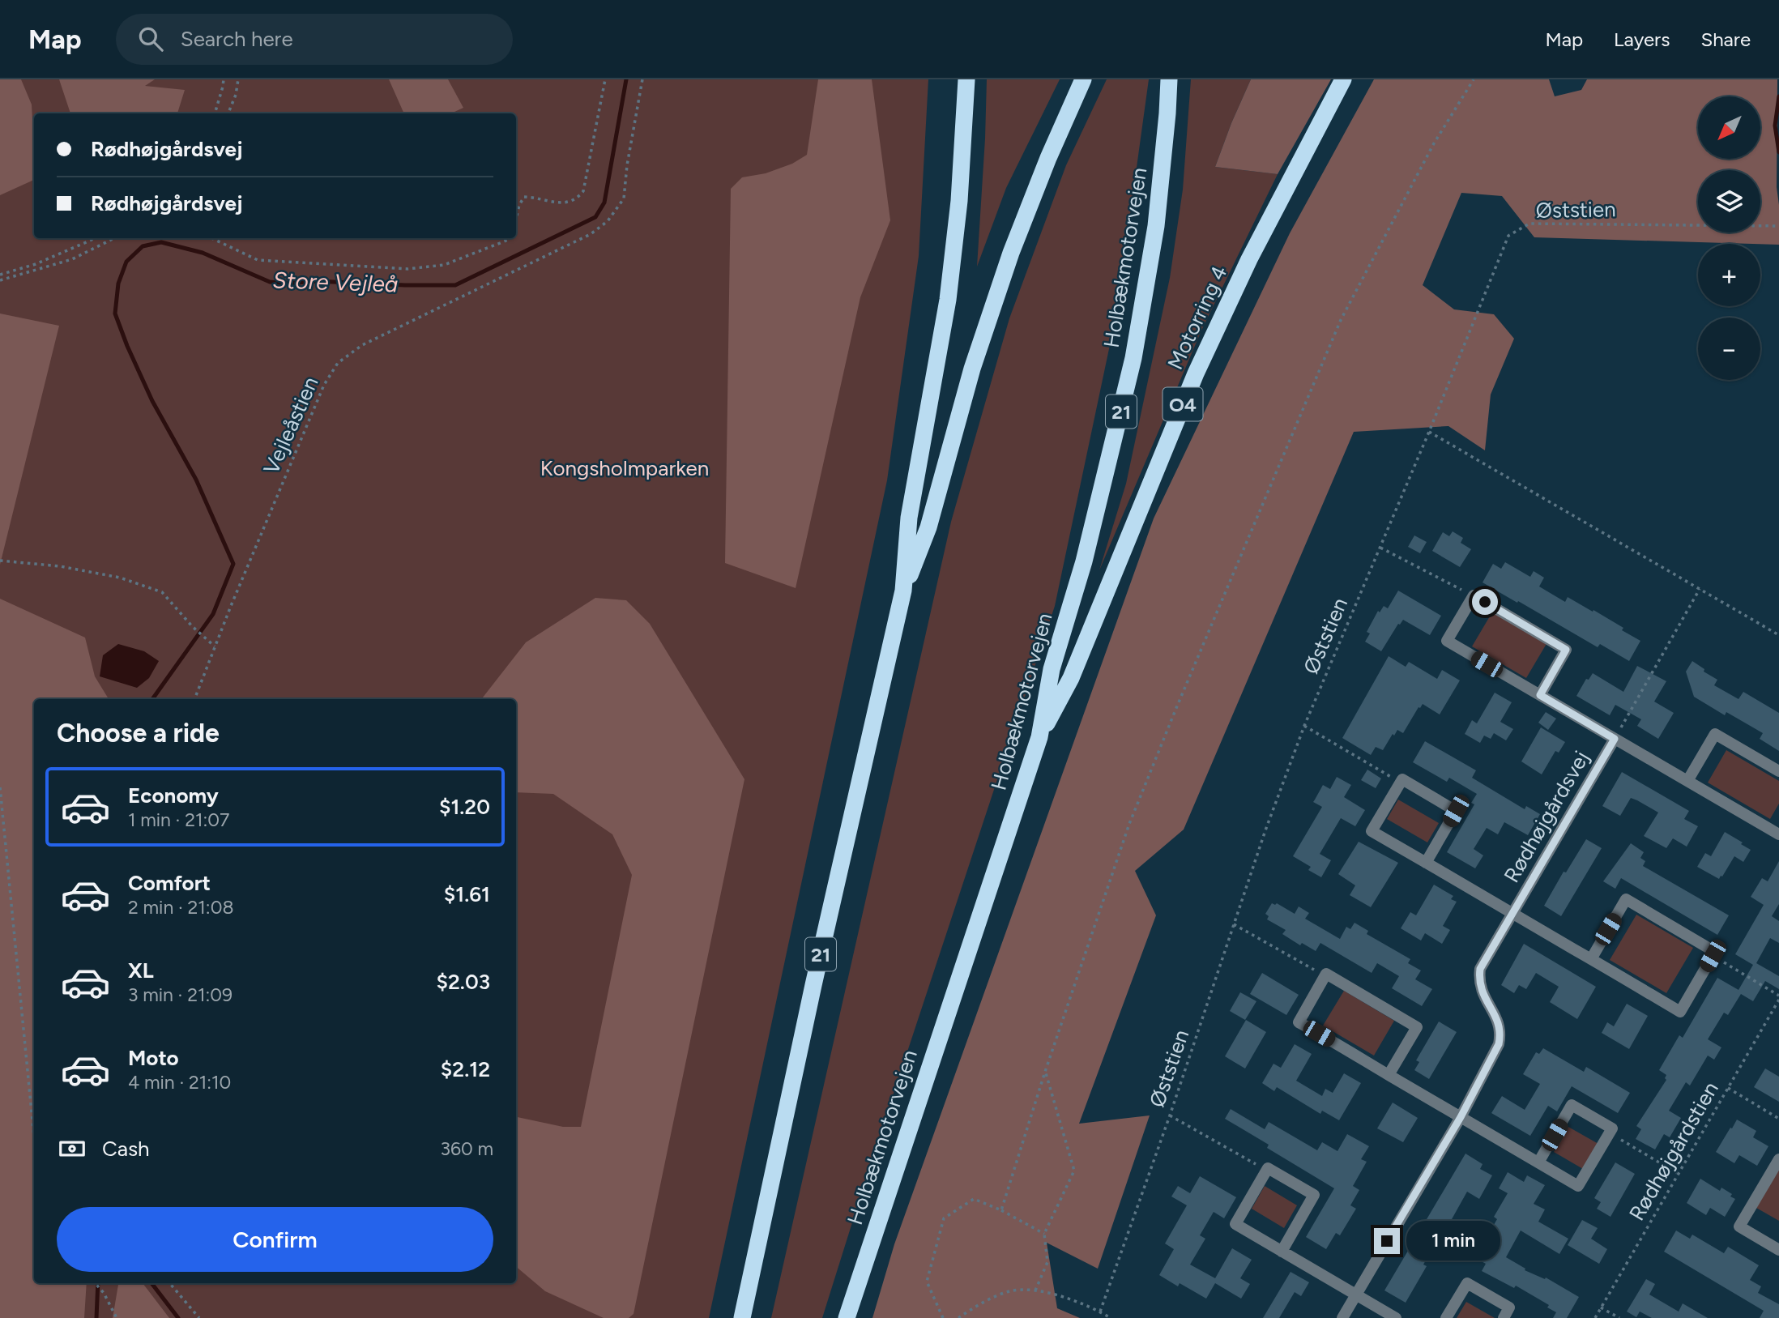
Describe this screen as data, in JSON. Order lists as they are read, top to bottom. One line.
{"streets":{"highway":["Holbækmotorvejen","Motorring 4","O4","21"],"street":["Rødhøjgårdsvej"],"path":["Øststien","Vejleåstien","Rødhøjgårdstien"]},"crossings":[["Holbækmotorvejen","Motorring 4"]],"water":["Store Vejleå"],"parks":["Kongsholmparken"],"north":"bottom left","page":{"header":"Map","search":"Search here","nav":["Map","Layers","Share"],"map_buttons":["+","−"],"banner":["Rødhøjgårdsvej","Rødhøjgårdsvej"],"heading":"Choose a ride","list":[{"name":"Economy","note":"1 min · 21:07","value":"$1.20"},{"name":"Comfort","note":"2 min · 21:08","value":"$1.61"},{"name":"XL","note":"3 min · 21:09","value":"$2.03"},{"name":"Moto","note":"4 min · 21:10","value":"$2.12"}],"pay":["Cash","360 m"],"buttons":"Confirm","bubble":"1 min"}}
